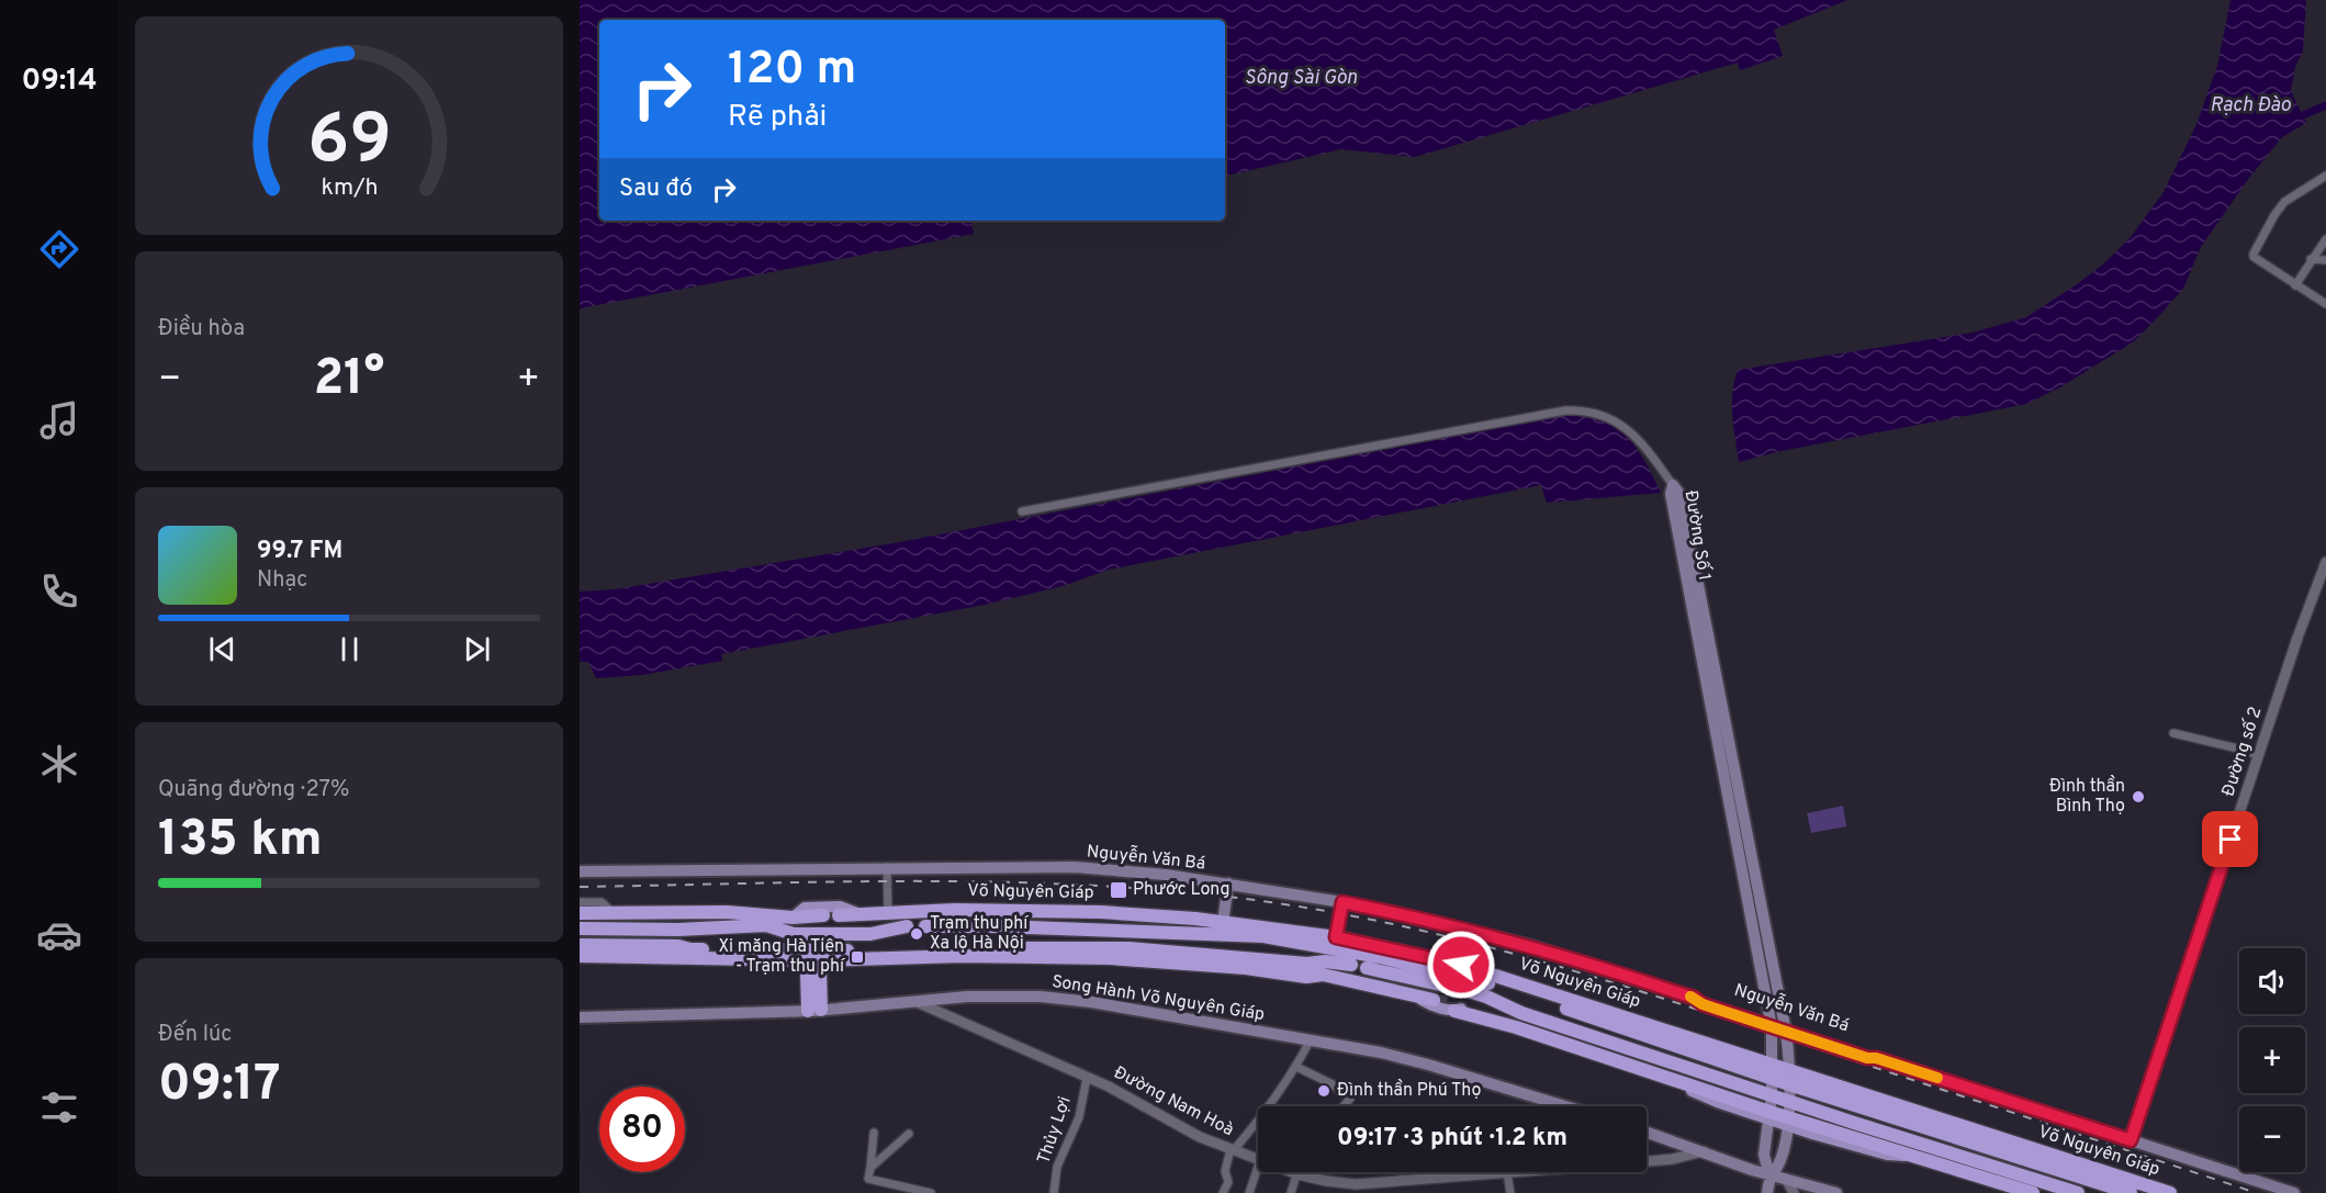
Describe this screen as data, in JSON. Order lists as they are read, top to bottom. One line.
{"streets":{"highway":["Võ Nguyên Giáp"],"main road":["Đường Số 1","Nguyễn Văn Bá","Song Hành Võ Nguyên Giáp"],"street":["Đường số 2","Đường Nam Hoà","Thủy Lợi"]},"crossings":[["Đường Số 1","Nguyễn Văn Bá"],["Đường Số 1","Võ Nguyên Giáp"],["Đường số 2","Nguyễn Văn Bá"],["Song Hành Võ Nguyên Giáp","Đường Nam Hoà"],["Đường Nam Hoà","Thủy Lợi"]],"water":["Sông Sài Gòn","Rạch Đào"],"places":{"other":["Đình thần Bình Thọ","Trạm thu phí Xa lộ Hà Nội","Đình thần Phú Thọ"],"transit":["Phước Long","Xi măng Hà Tiên - Trạm thu phí"]},"page":{"tabs":"09:14","turn":["120 m","Rẽ phải"],"then":"Sau đó","tile":["Điều hòa",["Quãng đường · 27%","135 km"],["Đến lúc","09:17"]],"heat":["−","21°","+"],"song":["99.7 FM","Nhạc"],"map_buttons":["+","−"],"limit":"80","trip":"09:17 · 3 phút · 1.2 km","gauge":["69","km/h"]}}
